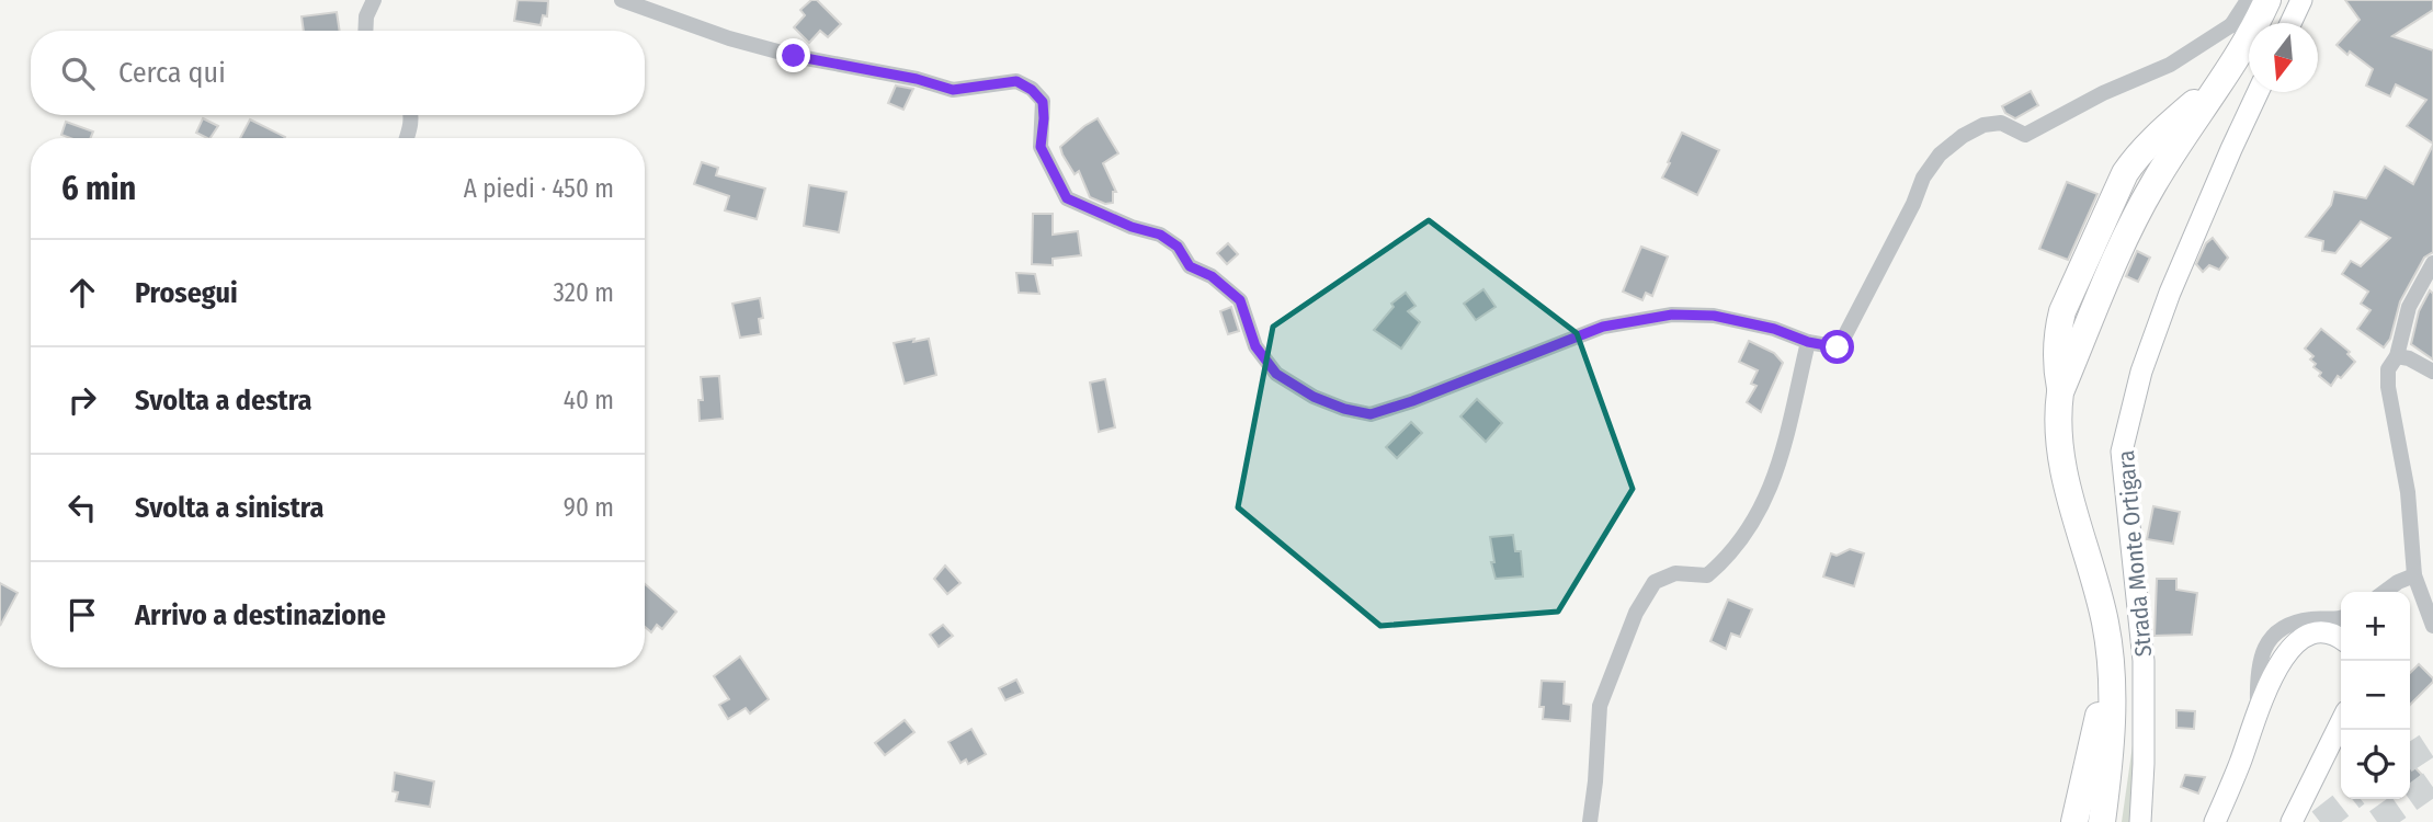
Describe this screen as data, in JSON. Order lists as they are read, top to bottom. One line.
{"streets":{"main road":["Strada Monte Ortigara"]},"north":"bottom","page":{"search":"Cerca qui","heading":["6 min","A piedi · 450 m"],"list":[["Prosegui","320 m"],["Svolta a destra","40 m"],["Svolta a sinistra","90 m"],"Arrivo a destinazione"],"map_buttons":["+","−"]}}
